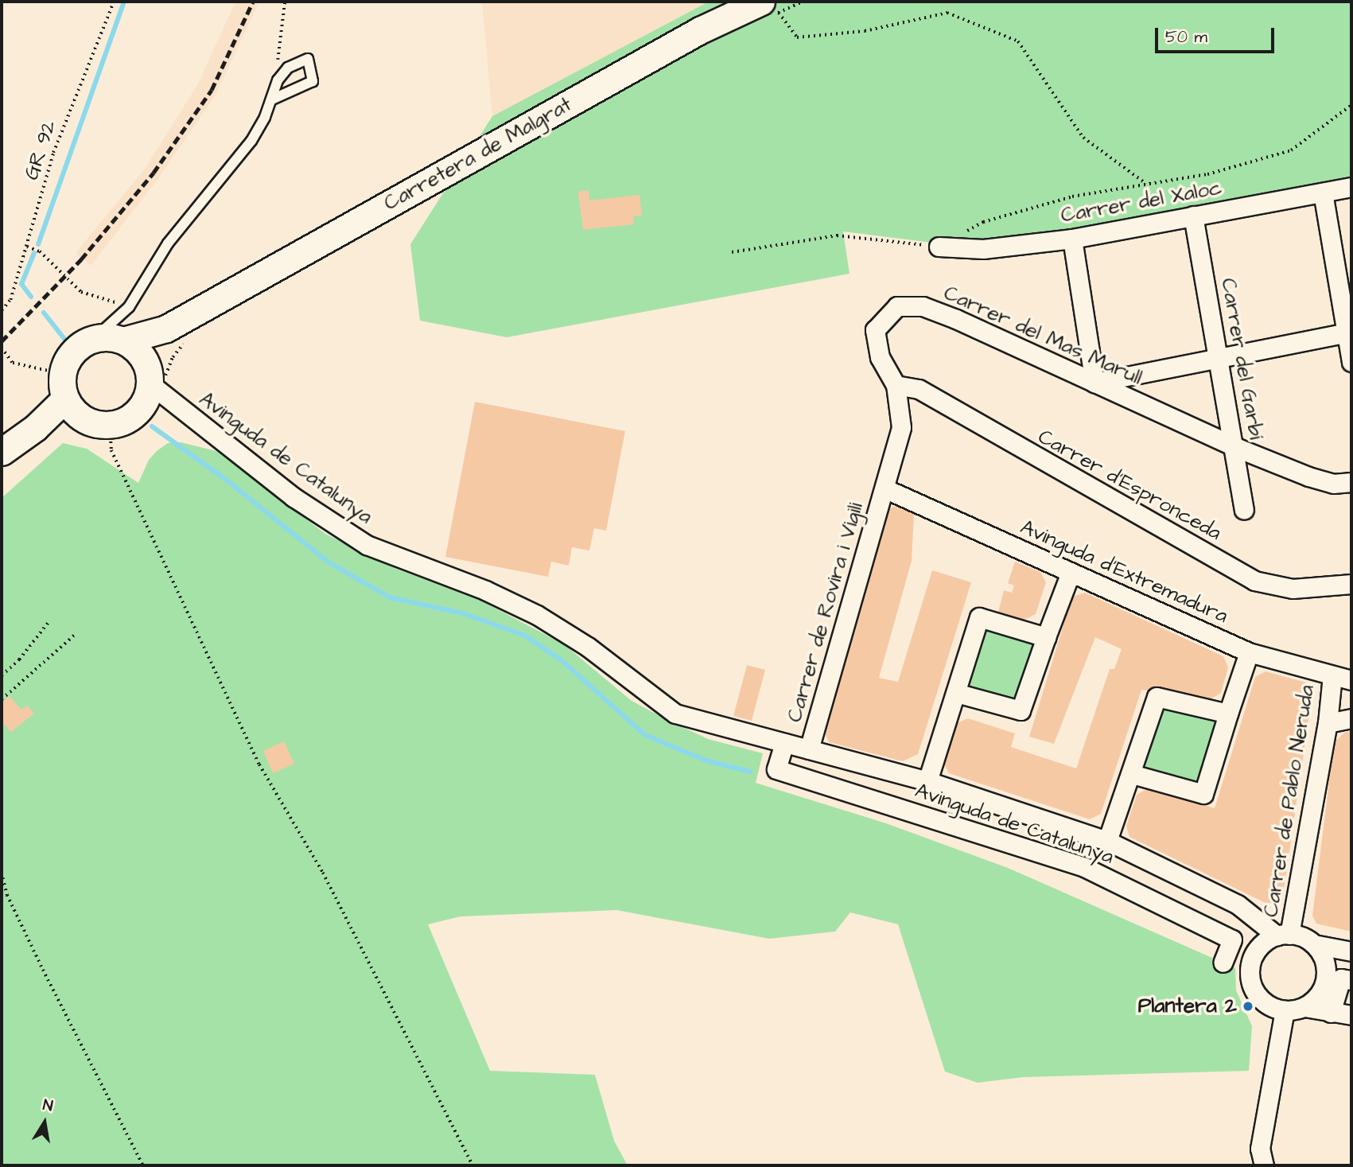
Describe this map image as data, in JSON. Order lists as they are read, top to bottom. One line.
{"streets":{"street":["Carretera de Malgrat","Carrer del Xaloc","Carrer del Mas Marull","Carrer del Garbí","Avinguda de Catalunya","Carrer d'Espronceda","Avinguda d'Extremadura","Carrer de Rovira i Vigili","Carrer de Pablo Neruda"],"path":["GR 92"]},"crossings":[["Carretera de Malgrat","Avinguda de Catalunya"],["Carrer del Xaloc","Carrer del Garbí"],["Carrer del Mas Marull","Carrer del Garbí"],["Carrer del Mas Marull","Carrer d'Espronceda"],["Carrer del Mas Marull","Avinguda d'Extremadura"],["Carrer del Mas Marull","Carrer de Rovira i Vigili"],["Avinguda de Catalunya","Carrer de Rovira i Vigili"],["Avinguda de Catalunya","Carrer de Pablo Neruda"],["Avinguda d'Extremadura","Carrer de Rovira i Vigili"],["Avinguda d'Extremadura","Carrer de Pablo Neruda"]],"places":["Plantera 2"],"scale_bar":"50 m","north":"top"}
